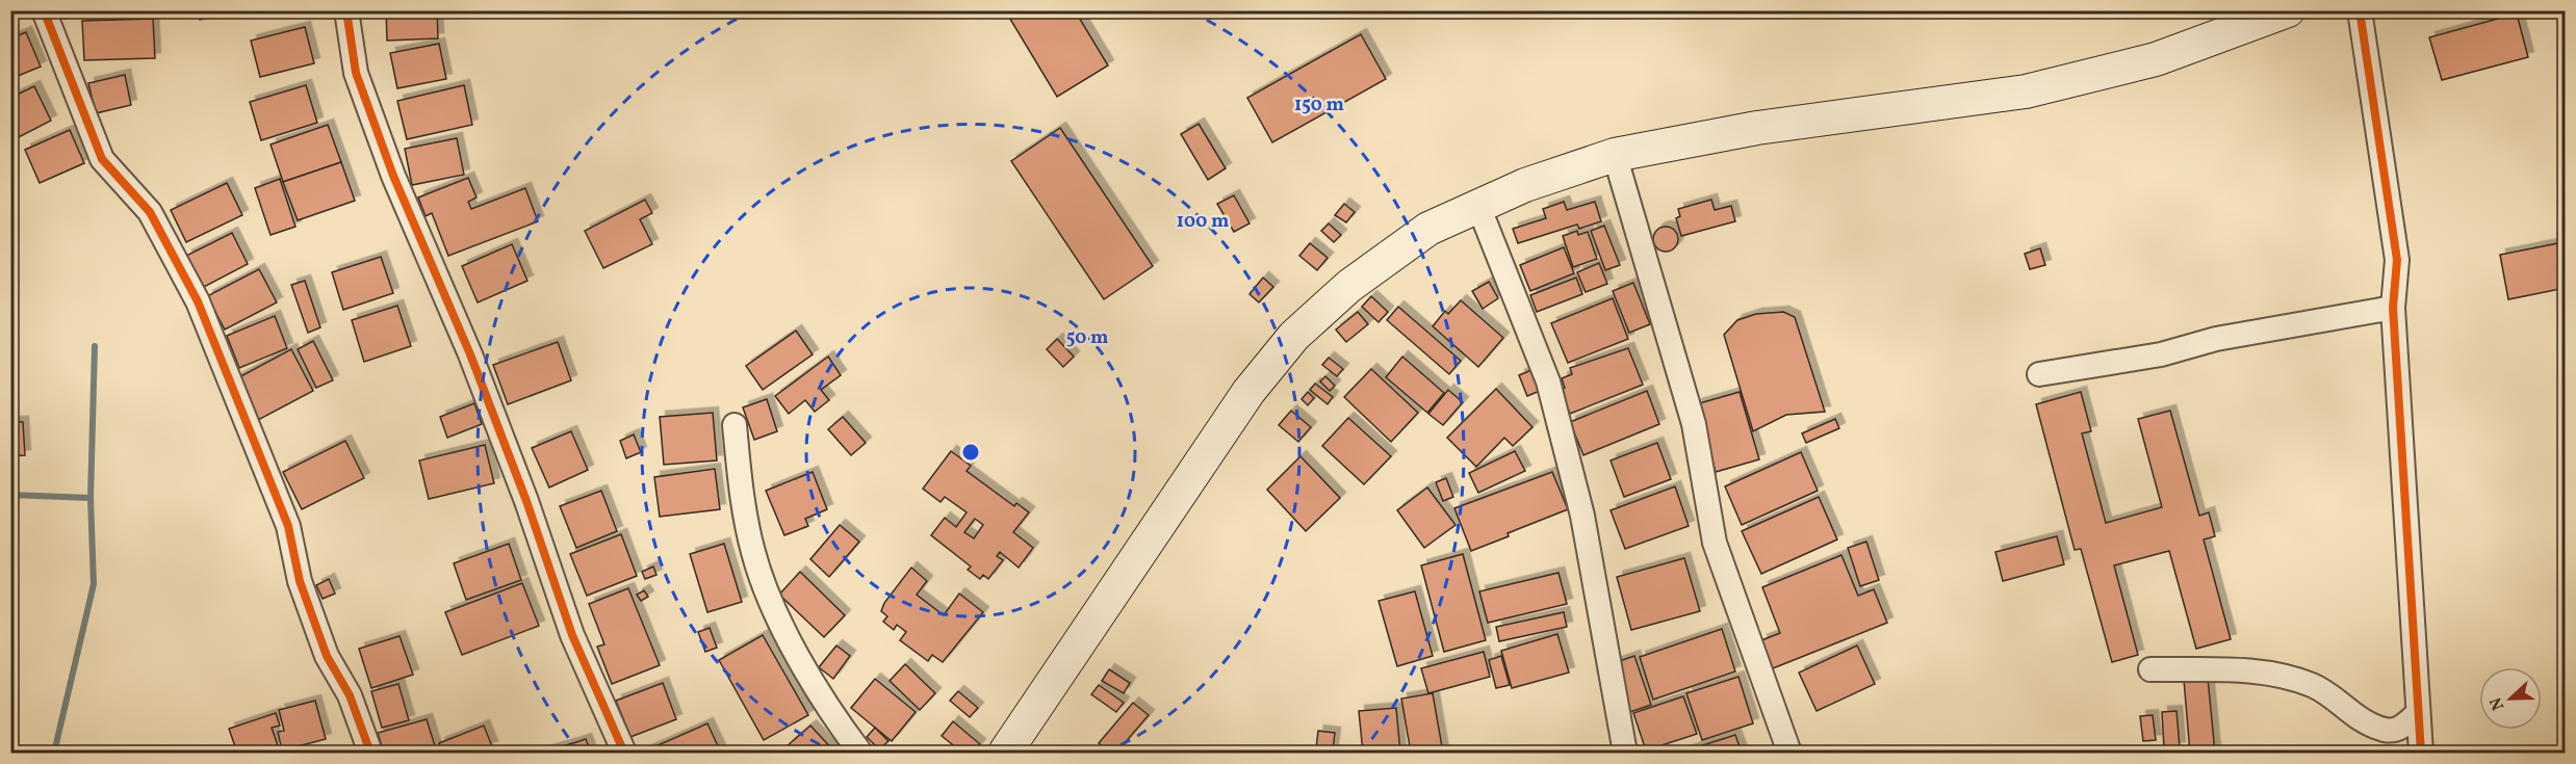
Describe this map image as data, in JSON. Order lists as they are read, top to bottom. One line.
{"north":"left","rings":["150 m","100 m","50 m"]}
